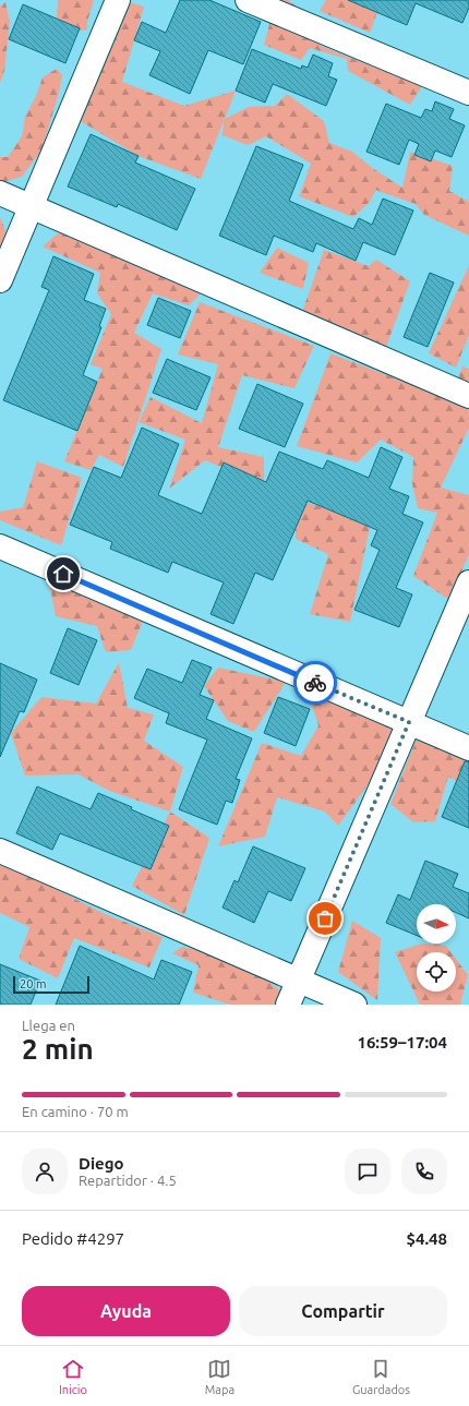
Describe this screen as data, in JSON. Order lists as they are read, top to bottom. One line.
{"scale_bar":"20 m","north":"right","page":{"scale":"20 m","heading":["2 min","Llega en","16:59–17:04"],"panel":["Diego","Repartidor · 4.5","Pedido #4297","$4.48"],"bar":"En camino · 70 m","buttons":["Ayuda","Compartir"],"tabs":["Inicio","Mapa","Guardados"]}}
